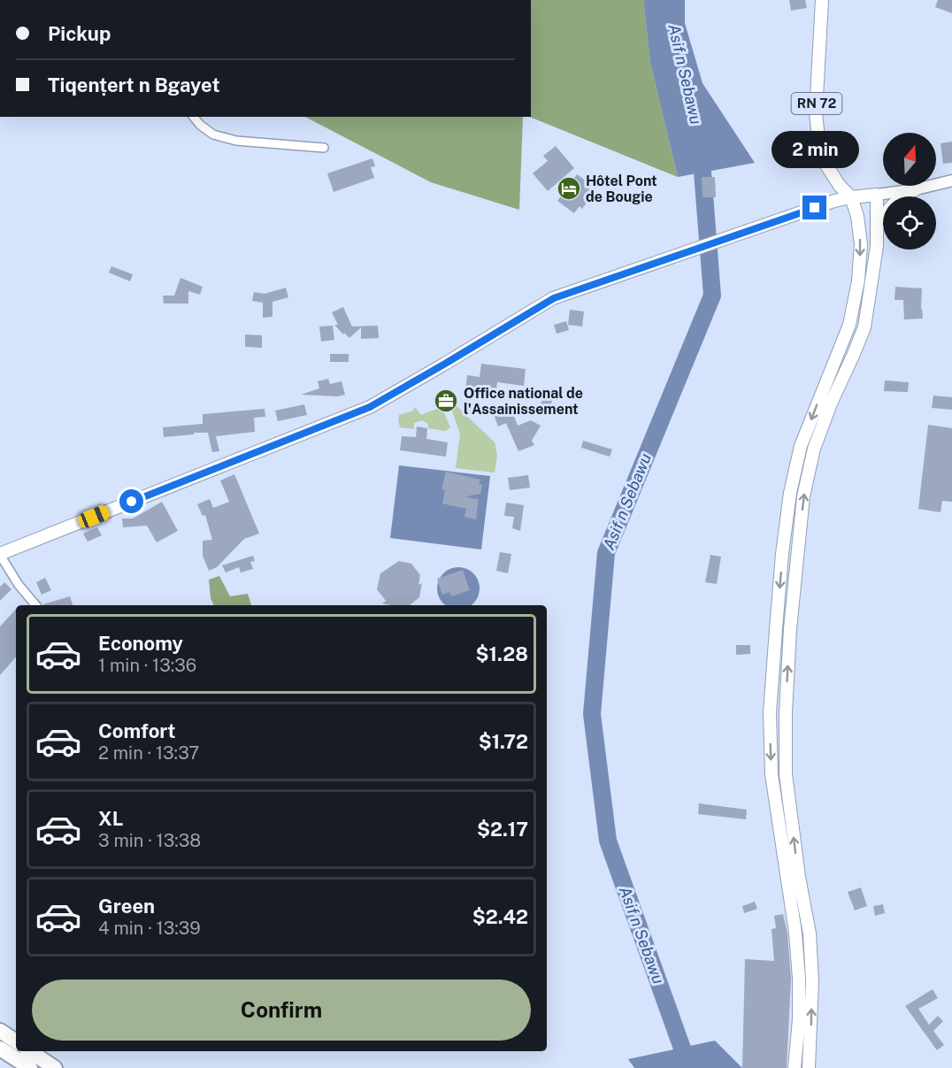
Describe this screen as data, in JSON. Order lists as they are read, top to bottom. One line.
{"streets":{"main road":["RN 72"]},"water":["Asif n Sebawu"],"places":{"hotel":["Hôtel Pont de Bougie"],"office":["Office national de l'Assainissement"]},"north":"top","page":{"banner":["Pickup","Tiqenṭert n Bgayet"],"bubble":"2 min","list":[{"name":"Economy","note":"1 min · 13:36","value":"$1.28"},{"name":"Comfort","note":"2 min · 13:37","value":"$1.72"},{"name":"XL","note":"3 min · 13:38","value":"$2.17"},{"name":"Green","note":"4 min · 13:39","value":"$2.42"}],"buttons":"Confirm"}}
